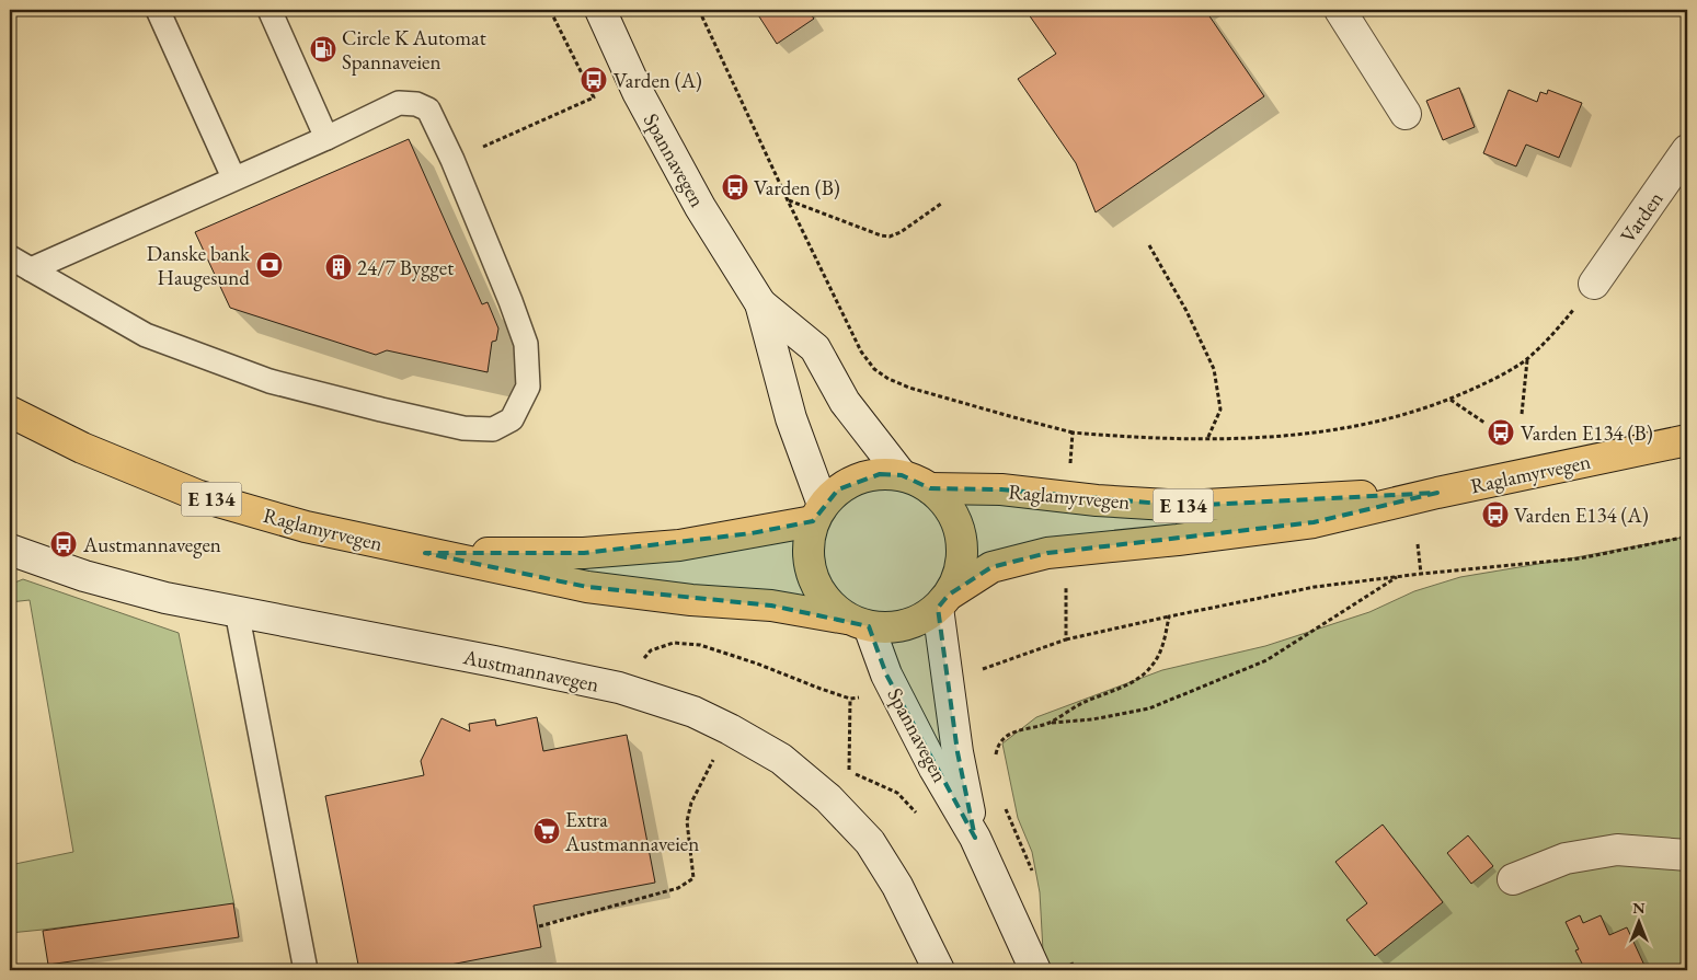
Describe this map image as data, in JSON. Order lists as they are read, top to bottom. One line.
{"streets":{"highway":["Raglamyrvegen","E 134"],"street":["Spannavegen","Varden","Austmannavegen"]},"crossings":[["Spannavegen","Raglamyrvegen"],["Spannavegen","E 134"],["Raglamyrvegen","E 134"]],"places":{"fuel station":["Circle K Automat Spannaveien"],"bus stop":["Varden (A)","Varden (B)","Varden E134 (B)","Varden E134 (A)","Austmannavegen"],"bank":["Danske bank Haugesund"],"building":["24/7 Bygget"],"supermarket":["Extra Austmannaveien"]},"north":"top"}
